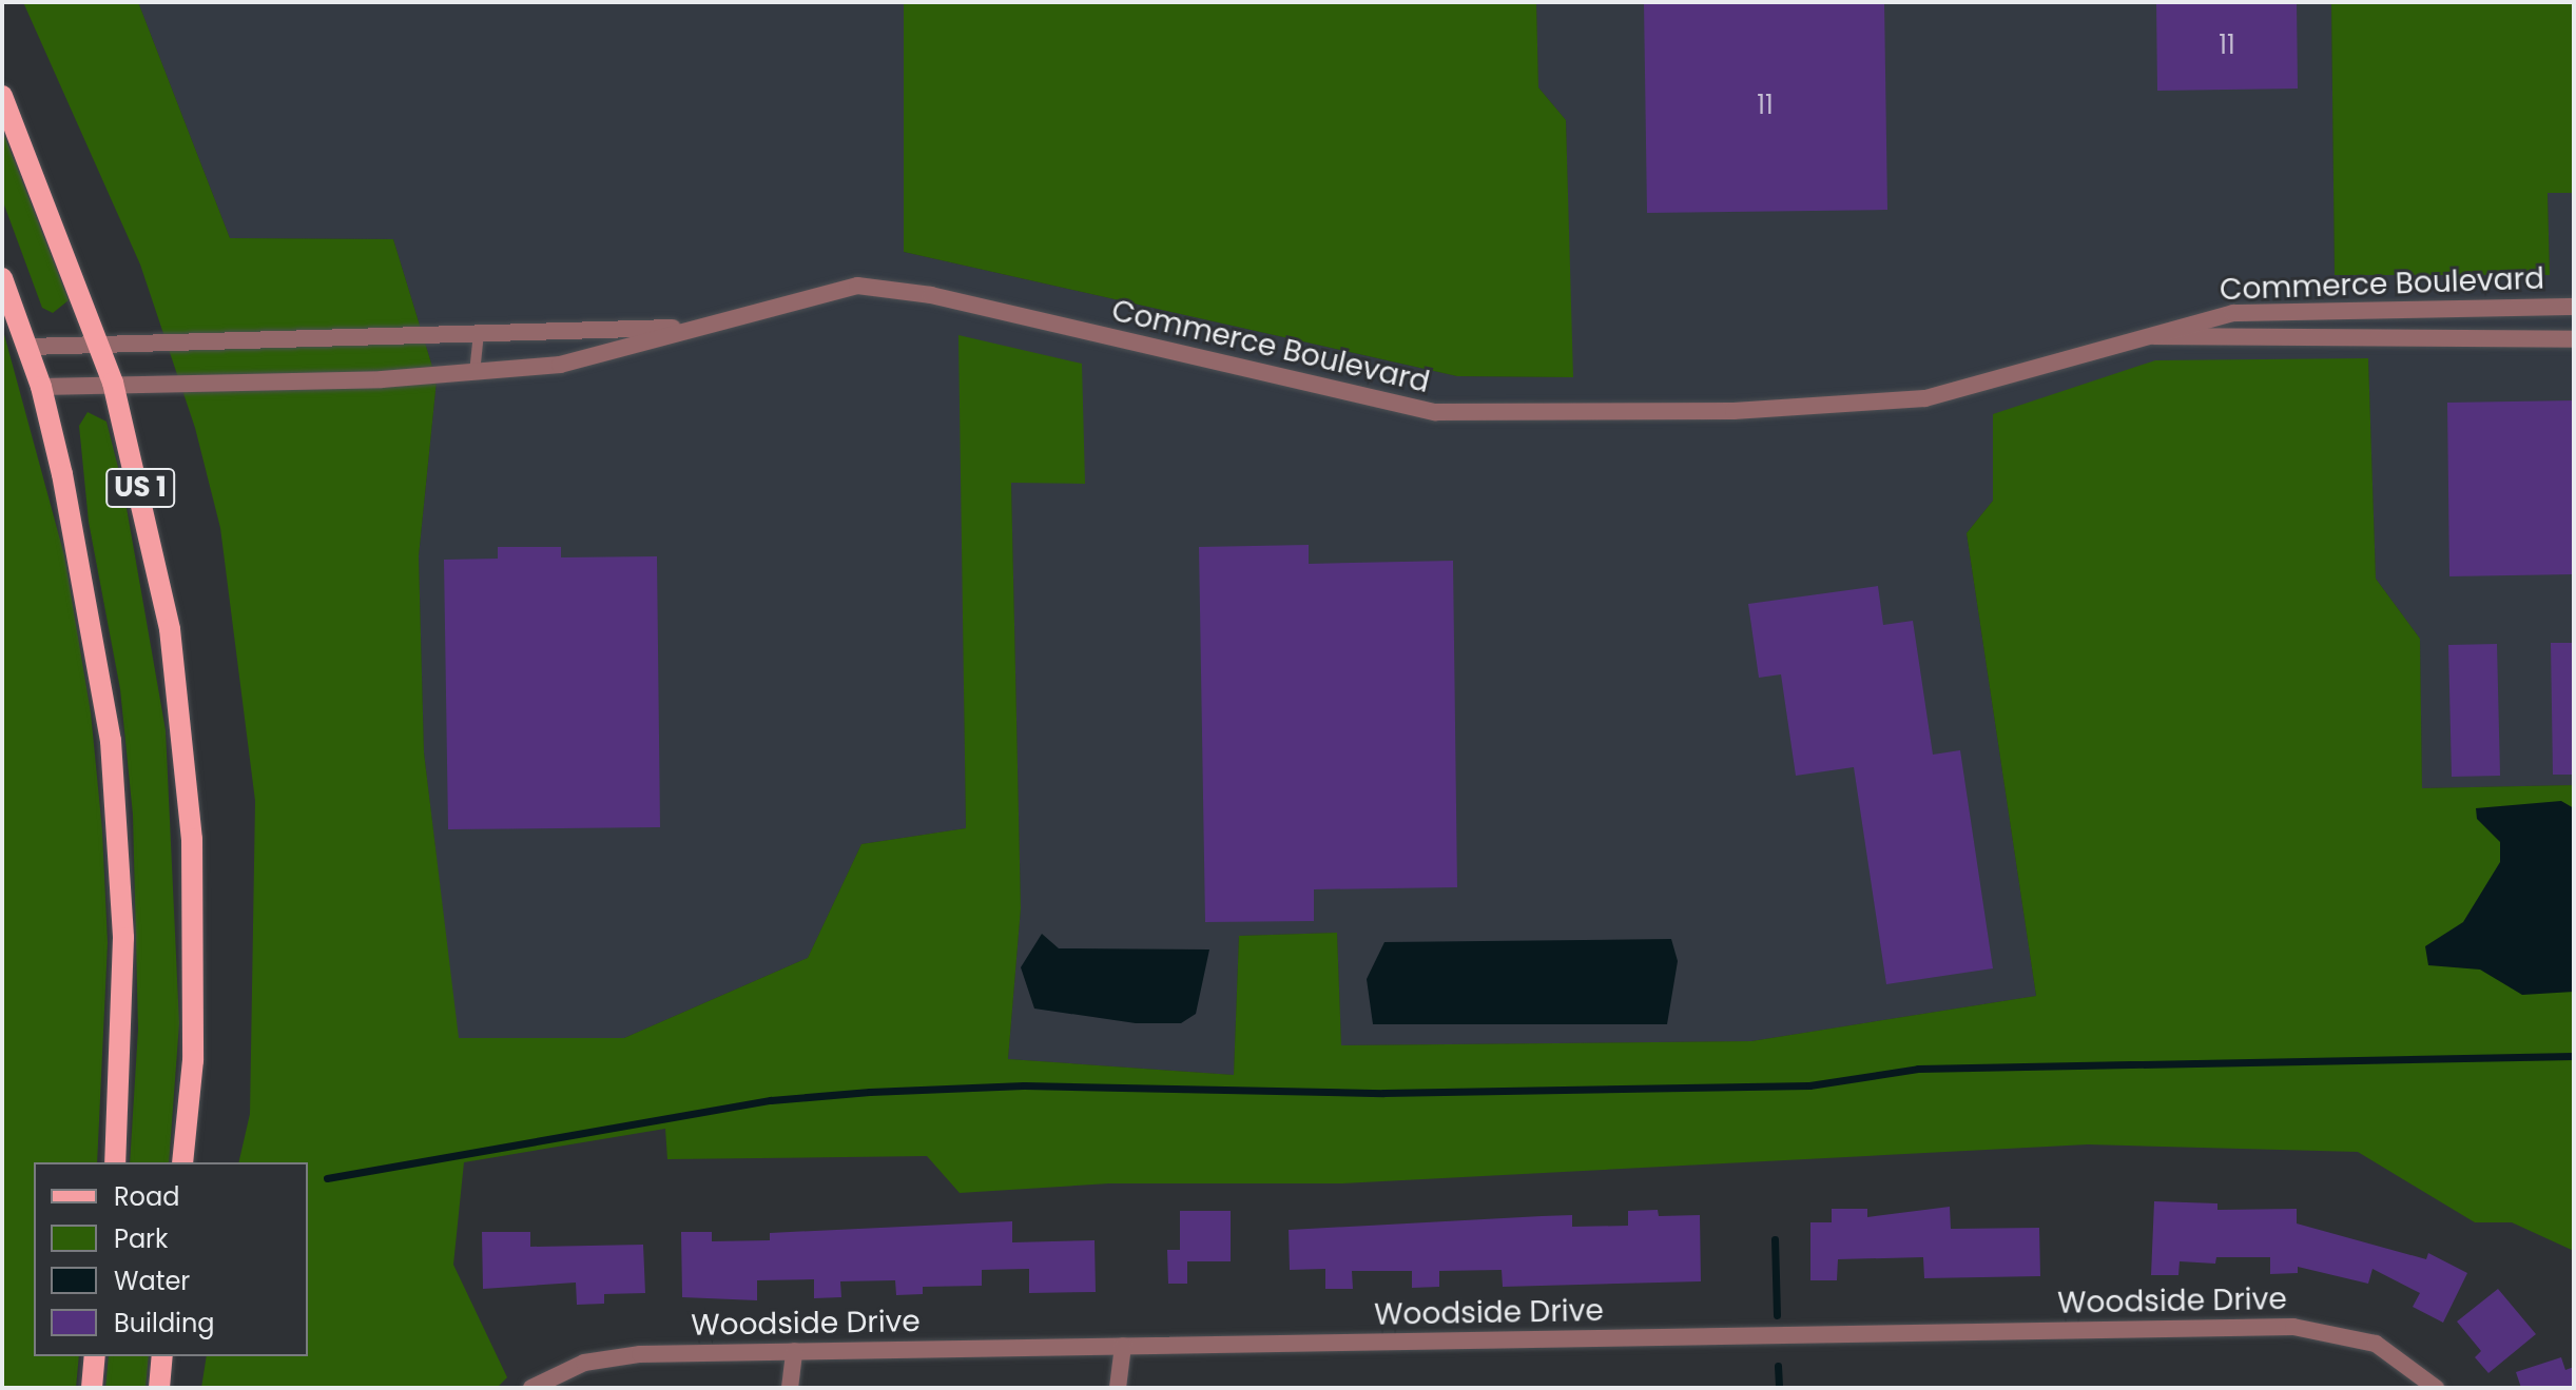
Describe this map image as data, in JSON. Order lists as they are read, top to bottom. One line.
{"streets":{"main road":["US 1"],"street":["Commerce Boulevard","Woodside Drive"]},"house_numbers":["11","11"],"legend":["Road","Park","Water","Building"]}
